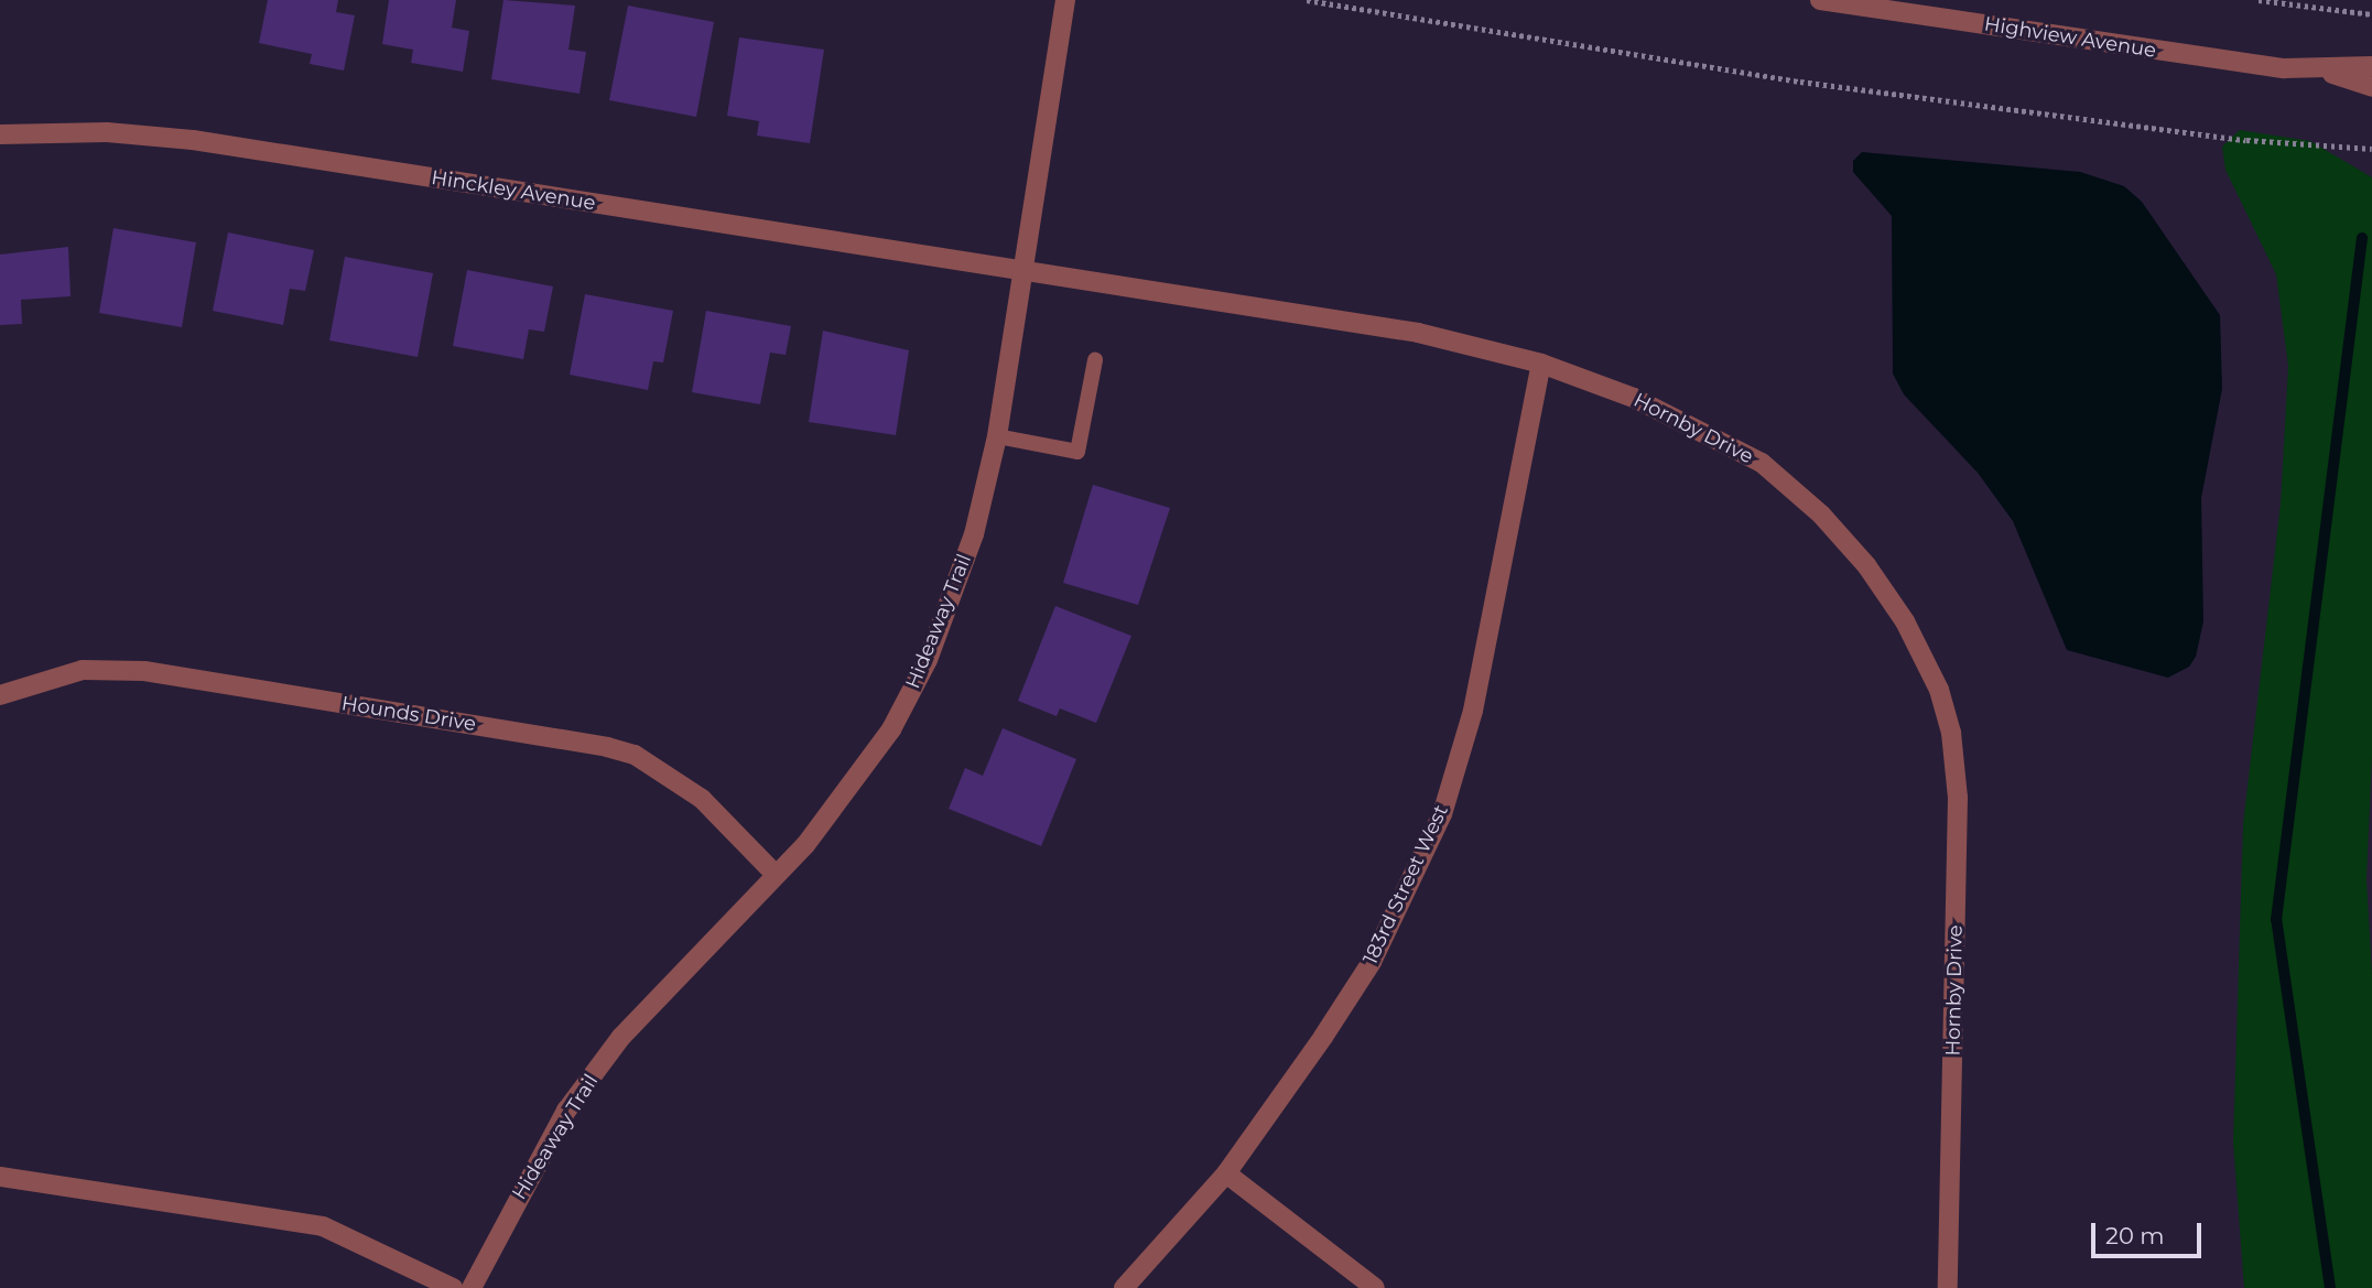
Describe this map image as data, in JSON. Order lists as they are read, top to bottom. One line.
{"streets":{"street":["Highview Avenue","Hinckley Avenue","Hornby Drive","Hideaway Trail","Hounds Drive","183rd Street West"]},"crossings":[["Hinckley Avenue","Hornby Drive"],["Hinckley Avenue","Hideaway Trail"],["Hornby Drive","Hideaway Trail"],["Hornby Drive","183rd Street West"],["Hideaway Trail","Hounds Drive"]],"scale_bar":"20 m"}
